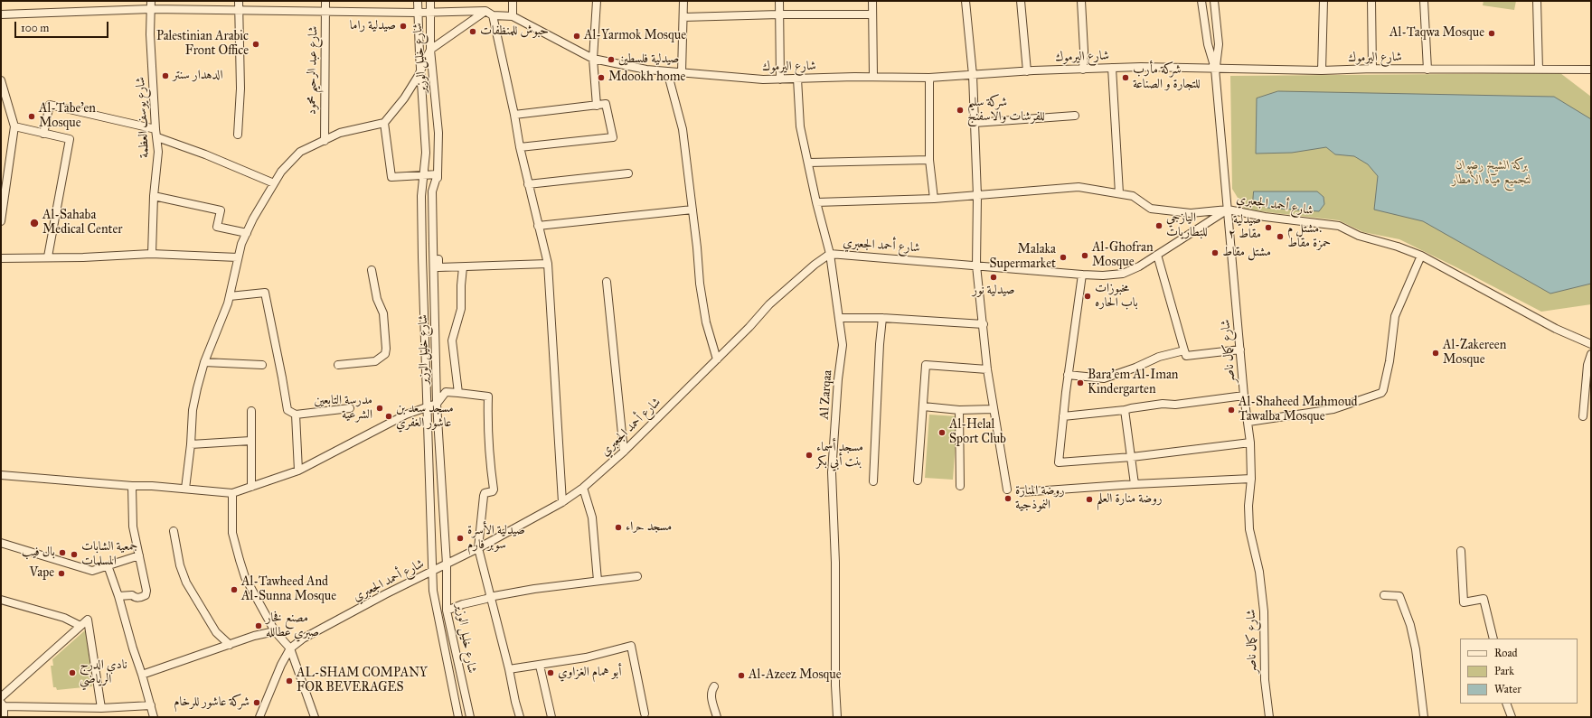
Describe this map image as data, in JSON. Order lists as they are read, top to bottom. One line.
{"streets":{"street":["شارع اليرموك","شارع خليل الوزير","شارع عبد الرحيم محمود","شارع يوسف العظمة","شارع أحمد الجعبري","شارع كمال ناصر","Al Zarqaa"]},"crossings":[["شارع اليرموك","شارع كمال ناصر"],["شارع اليرموك","Al Zarqaa"],["شارع خليل الوزير","شارع أحمد الجعبري"],["شارع أحمد الجعبري","شارع كمال ناصر"],["شارع أحمد الجعبري","Al Zarqaa"]],"parks":["بركة الشيخ رضوان لتجميع مياه الأمطار"],"places":["صيدلية راما","حبوش للمنظفات","Al-Taqwa Mosque","Al-Yarmok Mosque","Palestinian Arabic Front Office","صيدلية فلسطين","الدهدار سنتر","Mdookh home","شركة مأرب للتجارة و الصناعة","شركة سليم للفرشات والاسفنج","Al-Tabe'en Mosque","Al-Sahaba Medical Center","اليازجي للبطاريات","صيدلية مقاط ٢","مشتل م. حمزة مقاط","مشتل مقاط","Al-Ghofran Mosque","Malaka Supermarket","صيدلية نور","مخبوزات باب الحاره","Al-Zakereen Mosque","Bara'em Al-Iman Kindergarten","مدرسة التابعين الشرعية","Al-Shaheed Mahmoud Tawalba Mosque","مسجد سعد بن عاشور الغفري","Al-Helal Sport Club","مسجد أسماء بنت أبي بكر","روضة المنارة النموذجية","روضة منارة العلم","مسجد حراء","صيدلية الأسرة سوبر فارم","بال فيب","جمعية الشابات المسلمات","Vape","Al-Tawheed And Al-Sunna Mosque","مصنع فخار صبري عطالله","نادي الدرج الرياضي","أبو همام الغزاوي","Al-Azeez Mosque","AL-SHAM COMPANY FOR BEVERAGES","شركة عاشور للرخام"],"legend":["Road","Park","Water"],"scale_bar":"100 m"}
